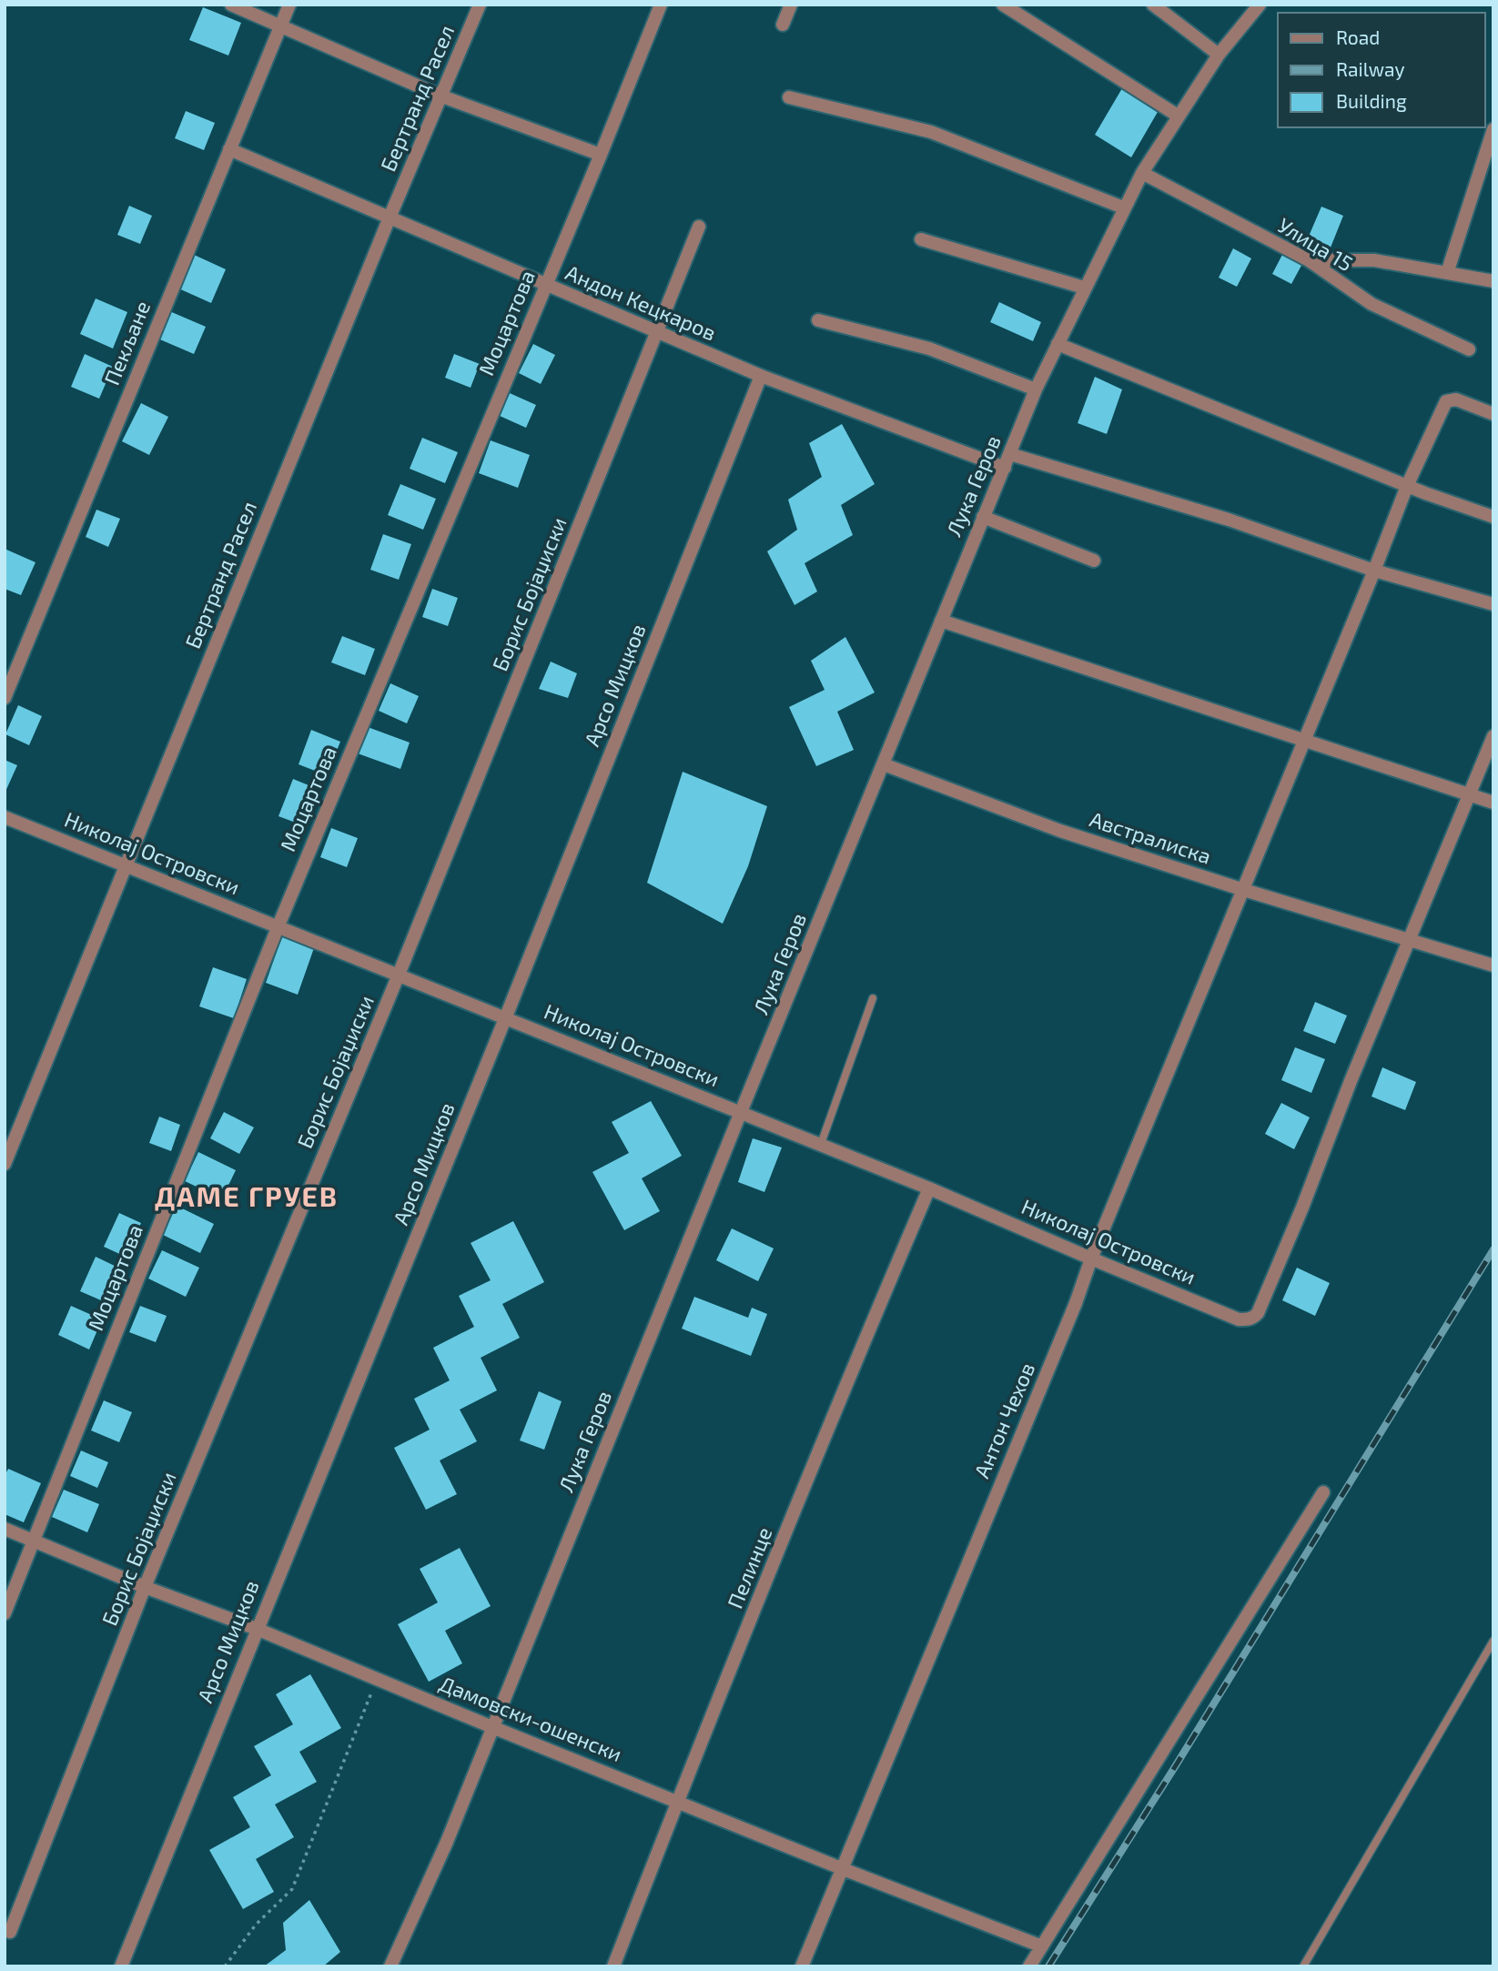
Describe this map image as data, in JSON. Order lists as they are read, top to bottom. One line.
{"streets":{"street":["Бертранд Расел","Улица 15","Андон Кецкаров","Моцартова","Пекљане","Лука Геров","Борис Бојаџиски","Арсо Мицков","Австралиска","Николај Островски","Антон Чехов","Пелинце","Дамовски-ошенски"]},"crossings":[["Бертранд Расел","Андон Кецкаров"],["Бертранд Расел","Николај Островски"],["Улица 15","Лука Геров"],["Андон Кецкаров","Моцартова"],["Андон Кецкаров","Пекљане"],["Андон Кецкаров","Лука Геров"],["Андон Кецкаров","Борис Бојаџиски"],["Андон Кецкаров","Арсо Мицков"],["Моцартова","Николај Островски"],["Моцартова","Дамовски-ошенски"],["Лука Геров","Австралиска"],["Лука Геров","Николај Островски"],["Лука Геров","Дамовски-ошенски"],["Борис Бојаџиски","Николај Островски"],["Борис Бојаџиски","Дамовски-ошенски"],["Арсо Мицков","Николај Островски"],["Арсо Мицков","Дамовски-ошенски"],["Австралиска","Николај Островски"],["Австралиска","Антон Чехов"],["Николај Островски","Антон Чехов"],["Николај Островски","Пелинце"],["Антон Чехов","Дамовски-ошенски"],["Пелинце","Дамовски-ошенски"]],"districts":["ДАМЕ ГРУЕВ"],"legend":["Road","Railway","Building"]}
